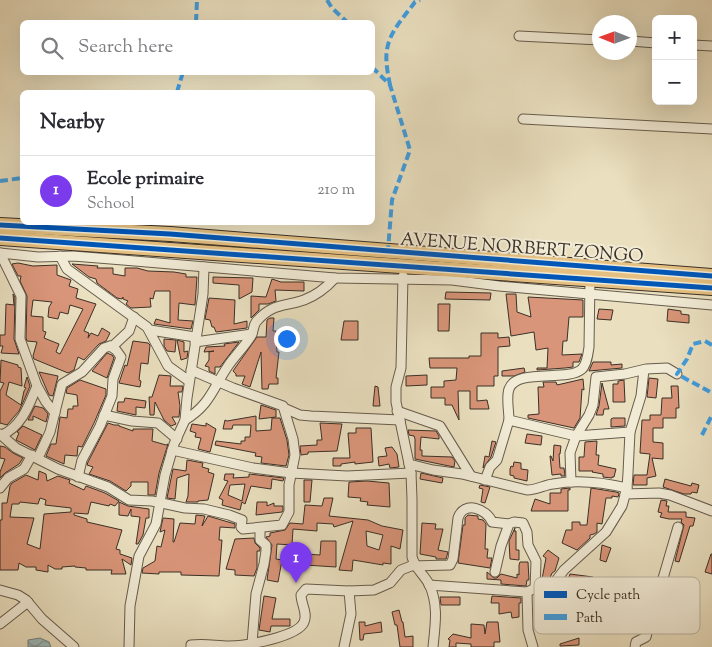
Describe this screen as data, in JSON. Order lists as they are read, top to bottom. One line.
{"streets":{"main road":["AVENUE NORBERT ZONGO"]},"legend":["Cycle path","Path"],"north":"left","page":{"map_buttons":["+","−"],"search":"Search here","heading":"Nearby","list":[{"mark":"1","name":"Ecole primaire","note":"School","value":"210 m"}],"pins":"1"}}
